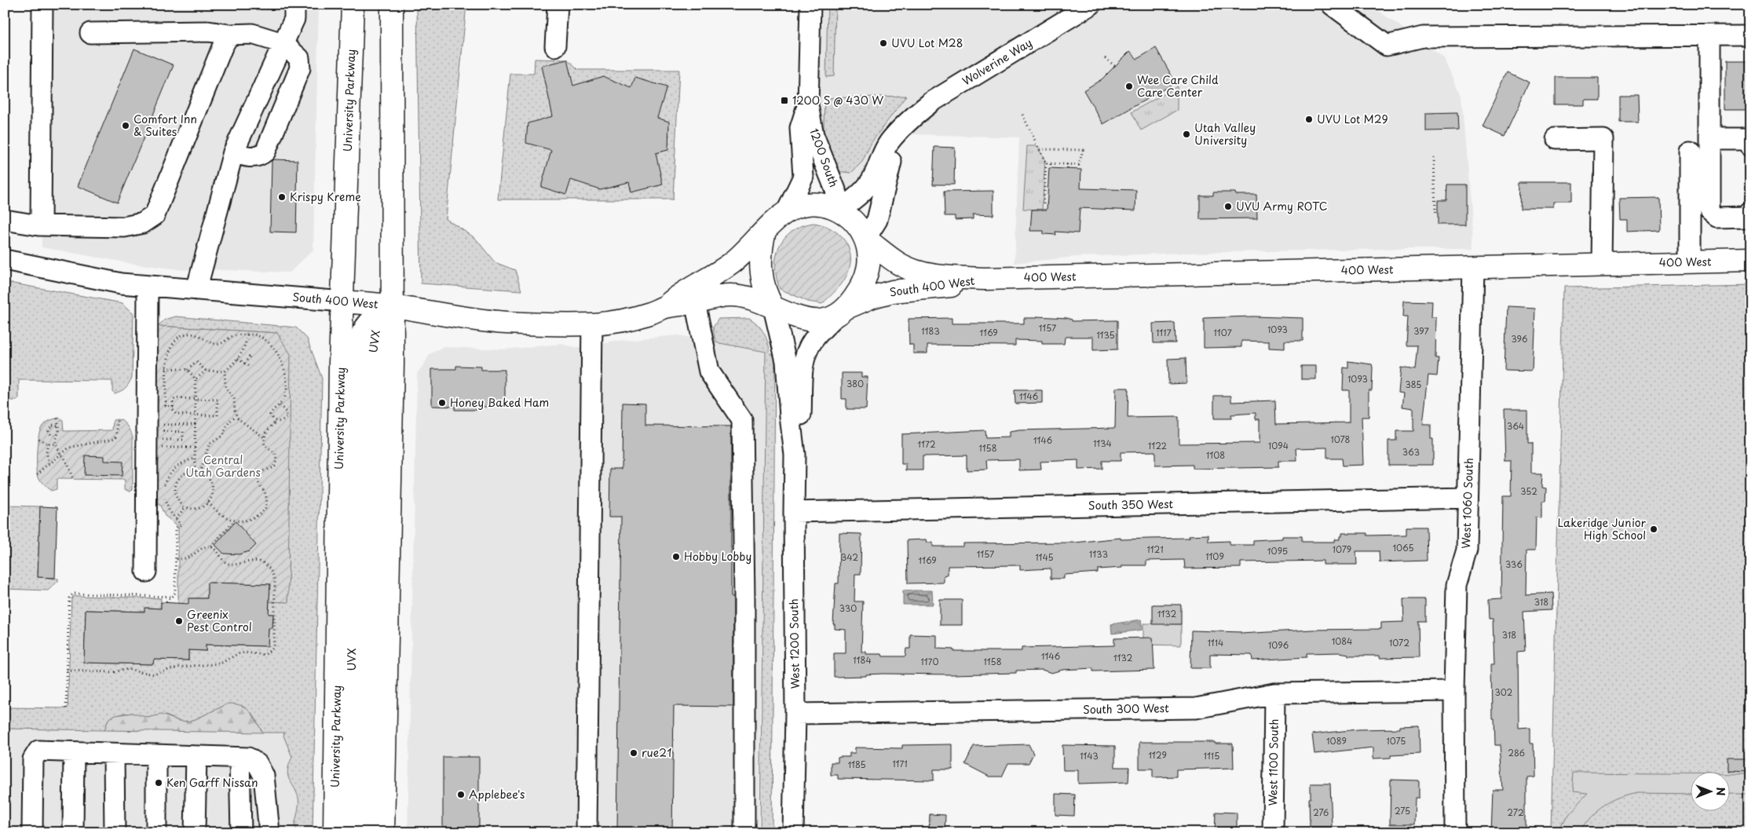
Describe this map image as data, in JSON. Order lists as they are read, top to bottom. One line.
{"streets":{"main road":["University Parkway","400 West","South 400 West"],"street":["Wolverine Way","1200 South","UVX","West 1060 South","South 350 West","West 1200 South","South 300 West","West 1100 South"]},"crossings":[["Wolverine Way","1200 South"],["Wolverine Way","South 400 West"],["Wolverine Way","West 1200 South"],["University Parkway","South 400 West"],["1200 South","South 400 West"],["1200 South","West 1200 South"],["400 West","South 400 West"],["400 West","West 1060 South"],["South 400 West","UVX"],["South 400 West","West 1200 South"],["West 1060 South","South 350 West"],["West 1060 South","South 300 West"],["South 350 West","West 1200 South"],["West 1200 South","South 300 West"],["South 300 West","West 1100 South"]],"parks":["Central Utah Gardens"],"places":{"other":["UVU Lot M28","Wee Care Child Care Center","UVU Lot M29","Comfort Inn & Suites","Utah Valley University","Krispy Kreme","UVU Army ROTC","Honey Baked Ham","Lakeridge Junior High School","Hobby Lobby","Greenix Pest Control","rue21","Ken Garff Nissan","Applebee's"],"transit":["1200 S @ 430 W"]},"house_numbers":["1157","1093","1183","397","1169","1117","1107","1135","396","1093","380","385","1146","364","1078","1146","1134","1172","1122","1094","1158","363","1108","352","1065","1121","1079","1095","1157","1133","1109","342","1145","1169","336","318","330","1132","318","1084","1114","1072","1096","1146","1132","1184","1170","1158","302","1089","1075","286","1129","1143","1115","1171","1185","275","276","272"],"north":"right"}
